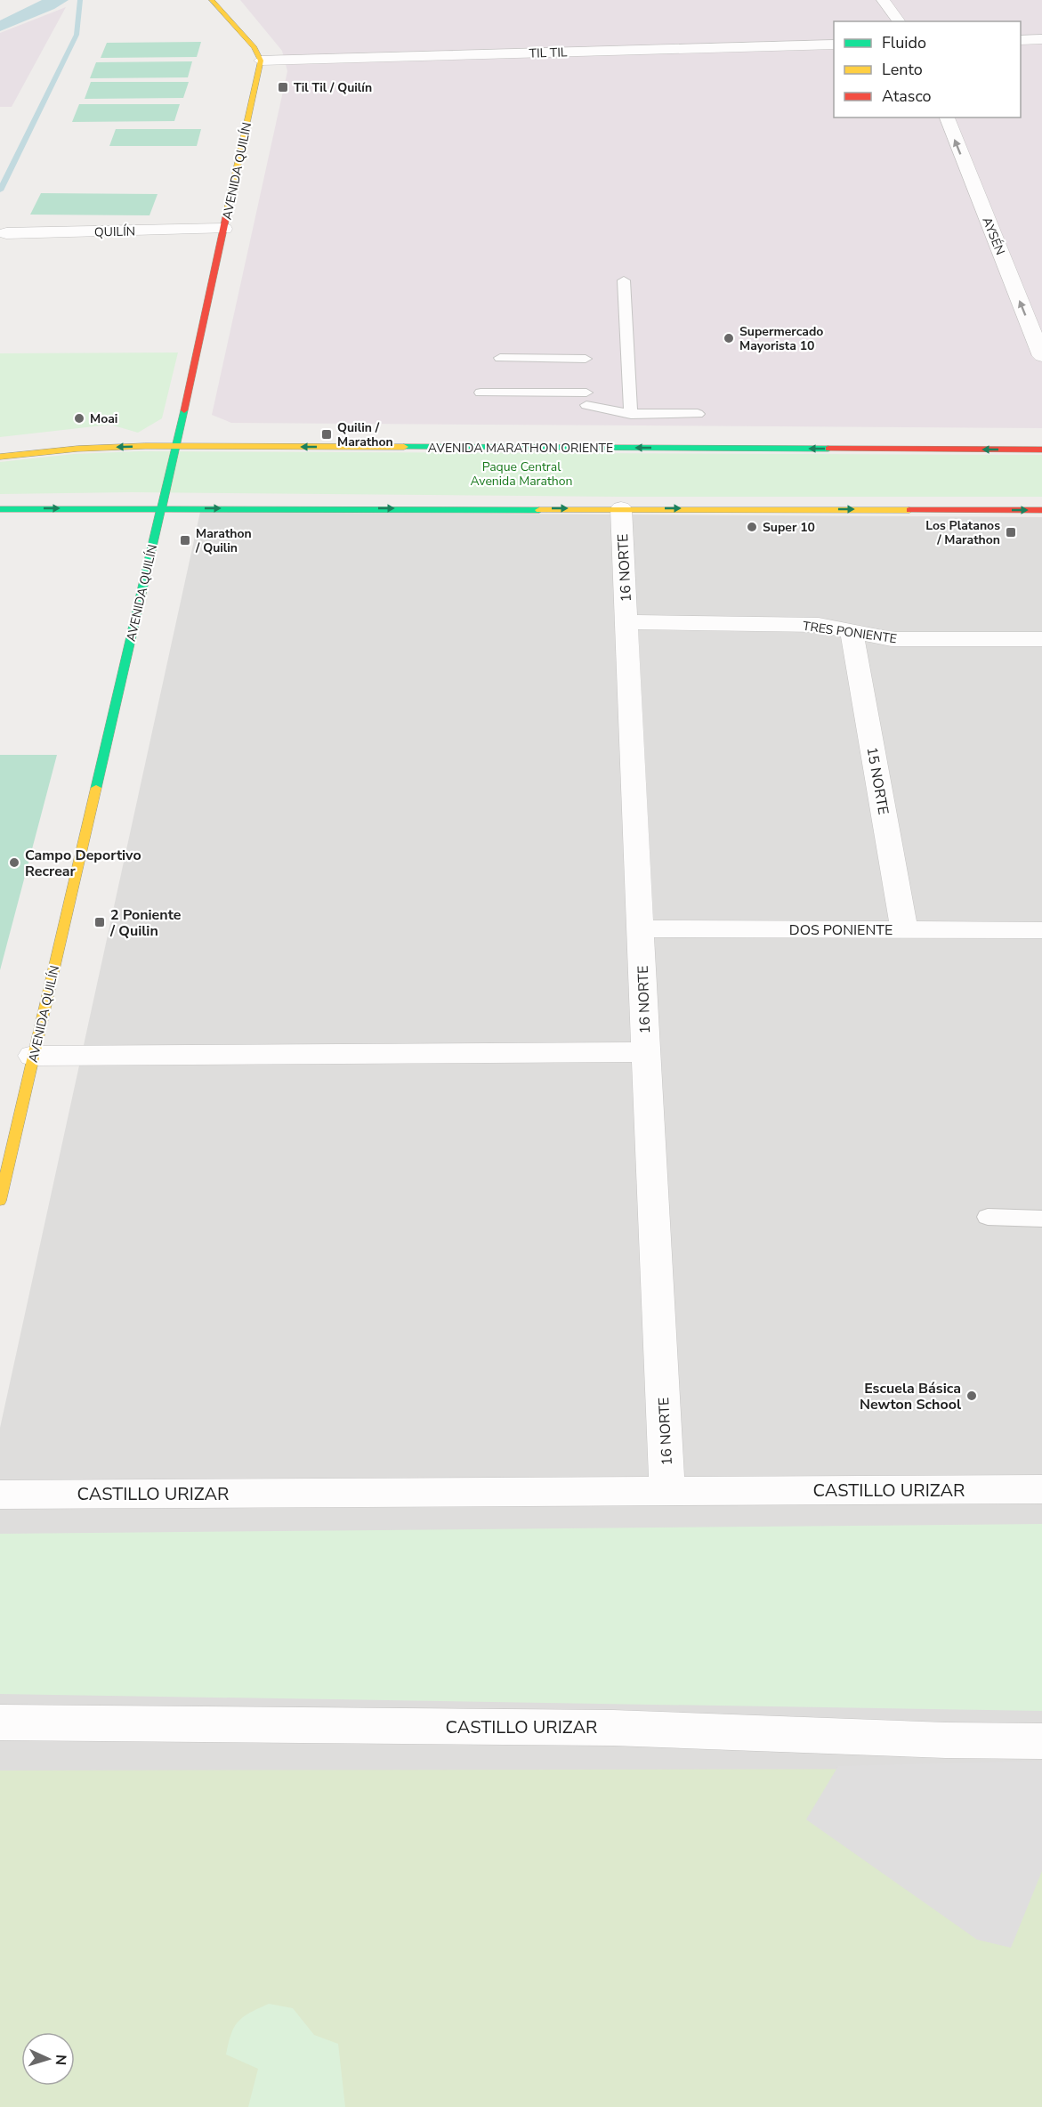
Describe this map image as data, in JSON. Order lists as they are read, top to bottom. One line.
{"streets":{"main road":["AVENIDA QUILÍN","AVENIDA MARATHON ORIENTE"],"street":["TIL TIL","QUILÍN","AYSÉN","16 NORTE","TRES PONIENTE","15 NORTE","DOS PONIENTE","CASTILLO URIZAR"]},"crossings":[["TIL TIL","AVENIDA QUILÍN"],["AVENIDA QUILÍN","QUILÍN"],["AVENIDA QUILÍN","AVENIDA MARATHON ORIENTE"],["16 NORTE","TRES PONIENTE"],["16 NORTE","DOS PONIENTE"],["16 NORTE","CASTILLO URIZAR"],["TRES PONIENTE","15 NORTE"],["15 NORTE","DOS PONIENTE"]],"one_way":["AYSÉN"],"parks":["Paque Central Avenida Marathon"],"places":{"transit":["Til Til / Quilín","Quilin / Marathon","Los Platanos / Marathon","Marathon / Quilin","2 Poniente / Quilin"],"other":["Supermercado Mayorista 10","Moai","Super 10","Campo Deportivo Recrear","Escuela Básica Newton School"]},"legend":["Fluido","Lento","Atasco"],"north":"right"}
